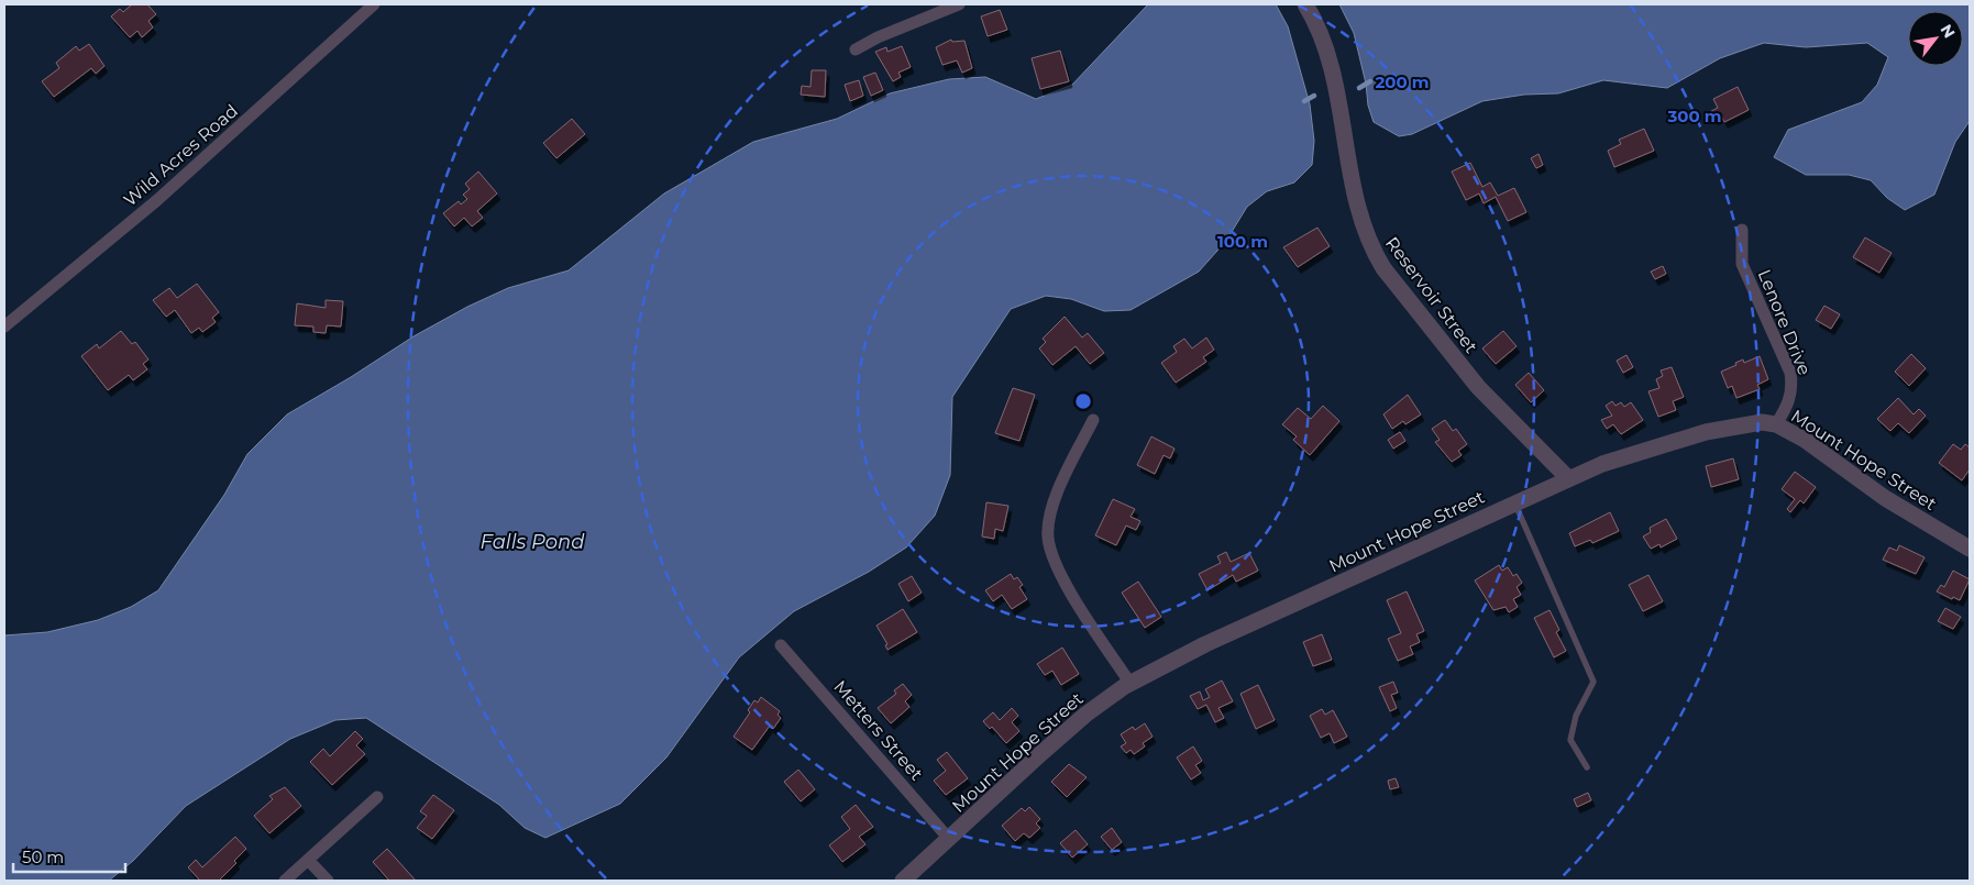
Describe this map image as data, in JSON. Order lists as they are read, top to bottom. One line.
{"streets":{"street":["Wild Acres Road","Reservoir Street","Lenore Drive","Mount Hope Street","Metters Street"]},"crossings":[["Reservoir Street","Mount Hope Street"],["Lenore Drive","Mount Hope Street"],["Mount Hope Street","Metters Street"]],"water":["Falls Pond"],"scale_bar":"50 m","north":"top right","rings":["200 m","300 m","100 m"]}
